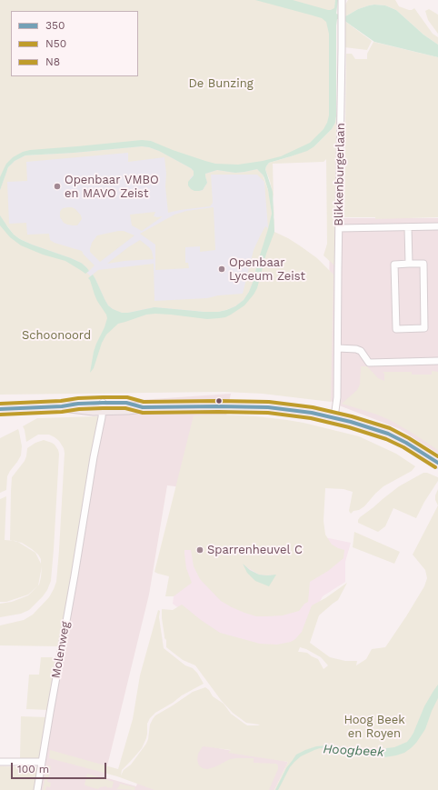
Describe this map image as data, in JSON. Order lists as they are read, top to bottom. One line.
{"streets":{"street":["Blikkenburgerlaan","Molenweg"]},"water":["Hoogbeek"],"parks":["De Bunzing","Schoonoord","Hoog Beek en Royen"],"places":["Openbaar VMBO en MAVO Zeist","Openbaar Lyceum Zeist","Sparrenheuvel C"],"lines":["transit line N8","transit line 350","transit line N50"],"legend":["350","N50","N8"],"scale_bar":"100 m"}
